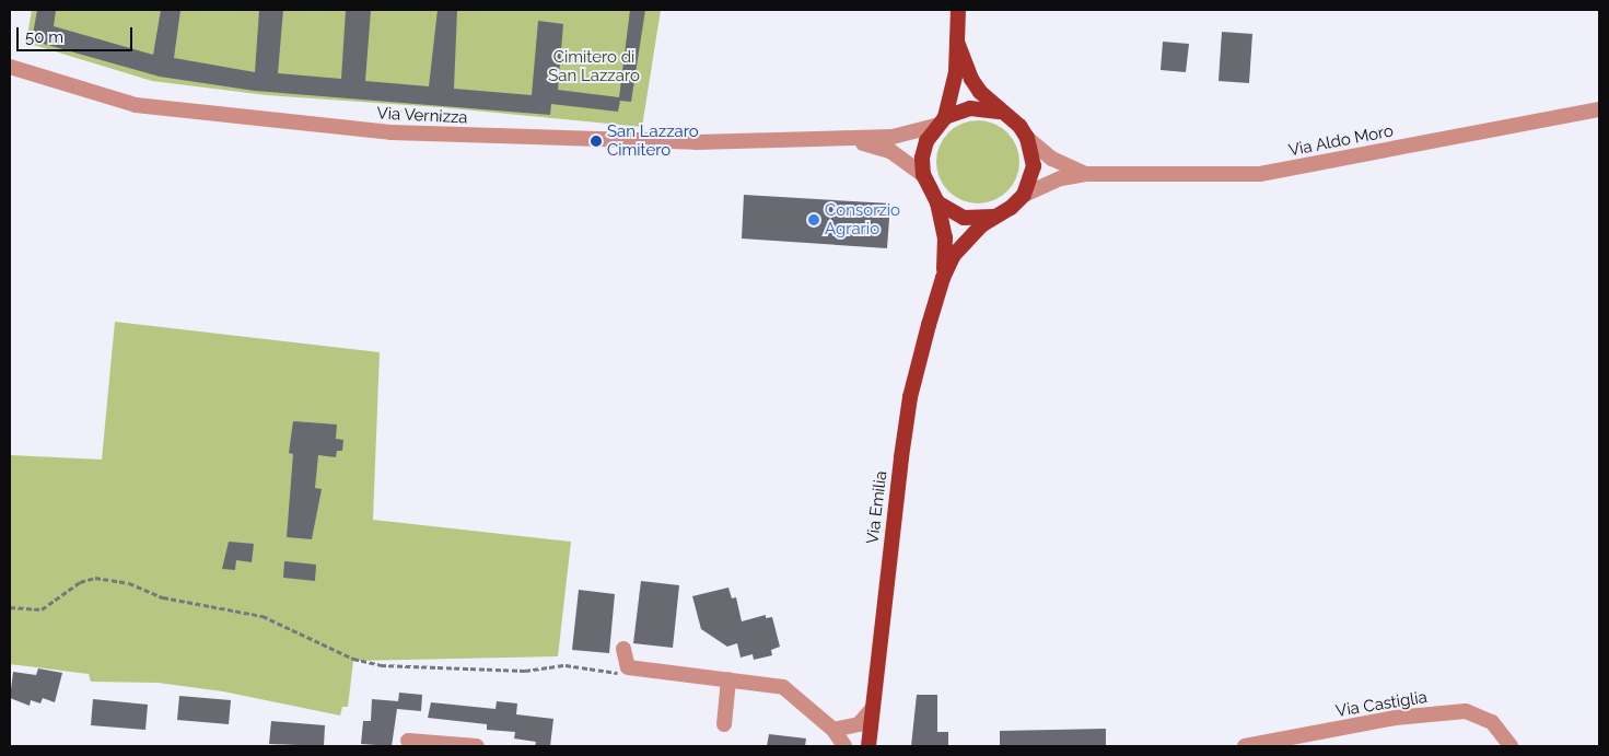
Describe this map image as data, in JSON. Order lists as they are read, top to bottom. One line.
{"streets":{"main road":["Via Emilia"],"street":["Via Vernizza","Via Aldo Moro","Via Castiglia"]},"crossings":[["Via Vernizza","Via Aldo Moro"],["Via Vernizza","Via Emilia"],["Via Aldo Moro","Via Emilia"]],"parks":["Cimitero di San Lazzaro"],"places":["San Lazzaro Cimitero","Consorzio Agrario"],"scale_bar":"50 m"}
